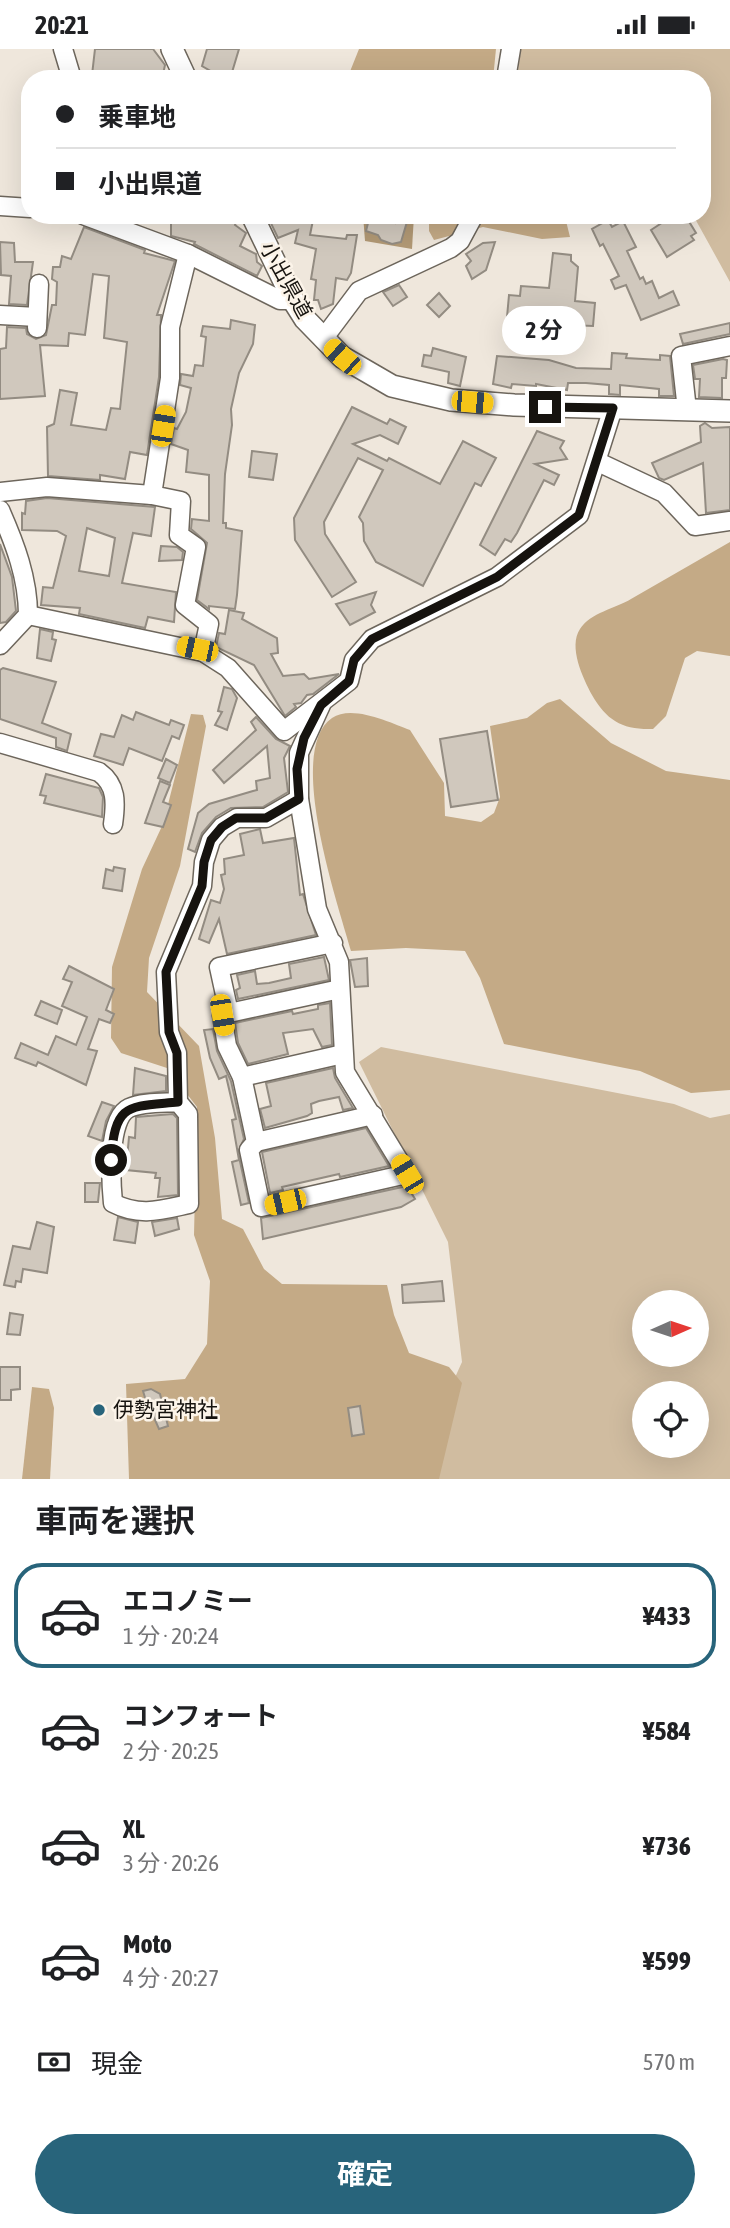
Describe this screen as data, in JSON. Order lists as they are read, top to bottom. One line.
{"streets":{"main road":["小出県道"]},"places":["伊勢宮神社"],"north":"right","page":{"status":"20:21","banner":["乗車地","小出県道"],"bubble":"2 分","heading":"車両を選択","list":[{"name":"エコノミー","note":"1 分 · 20:24","value":"¥433"},{"name":"コンフォート","note":"2 分 · 20:25","value":"¥584"},{"name":"XL","note":"3 分 · 20:26","value":"¥736"},{"name":"Moto","note":"4 分 · 20:27","value":"¥599"}],"pay":["現金","570 m"],"buttons":"確定"}}
